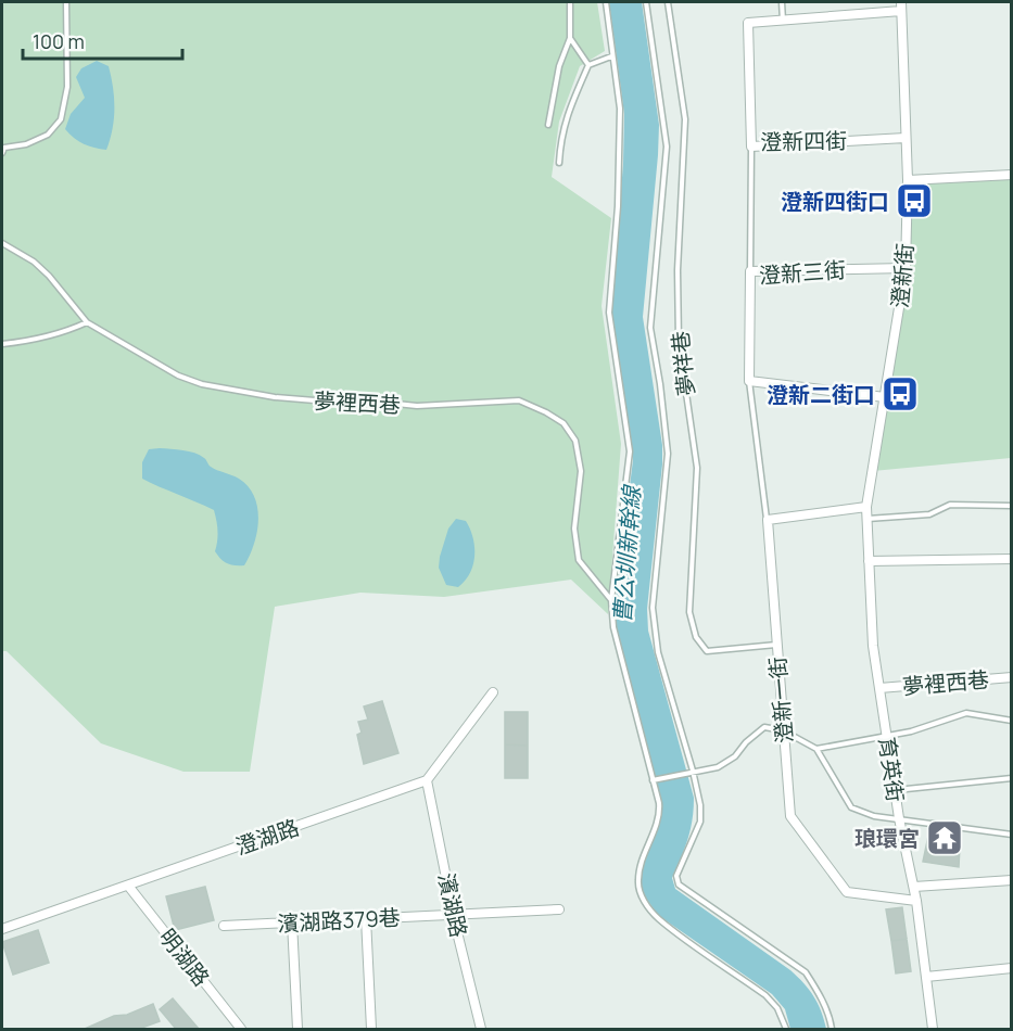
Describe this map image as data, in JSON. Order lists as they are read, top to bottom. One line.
{"streets":{"street":["澄新四街","澄新三街","澄新街","夢裡西巷","澄新一街","育英街","澄湖路","濱湖路","濱湖路379巷","明湖路"],"lane":["夢祥巷"]},"crossings":[["澄新四街","澄新街"],["澄新三街","澄新街"],["澄新街","育英街"],["夢祥巷","澄新一街"],["夢裡西巷","育英街"],["澄新一街","育英街"],["澄湖路","濱湖路"],["澄湖路","明湖路"],["濱湖路","濱湖路379巷"]],"water":["曹公圳新幹線"],"places":{"bus stop":["澄新四街口","澄新二街口"],"temple":["琅環宮"]},"scale_bar":"100 m"}
